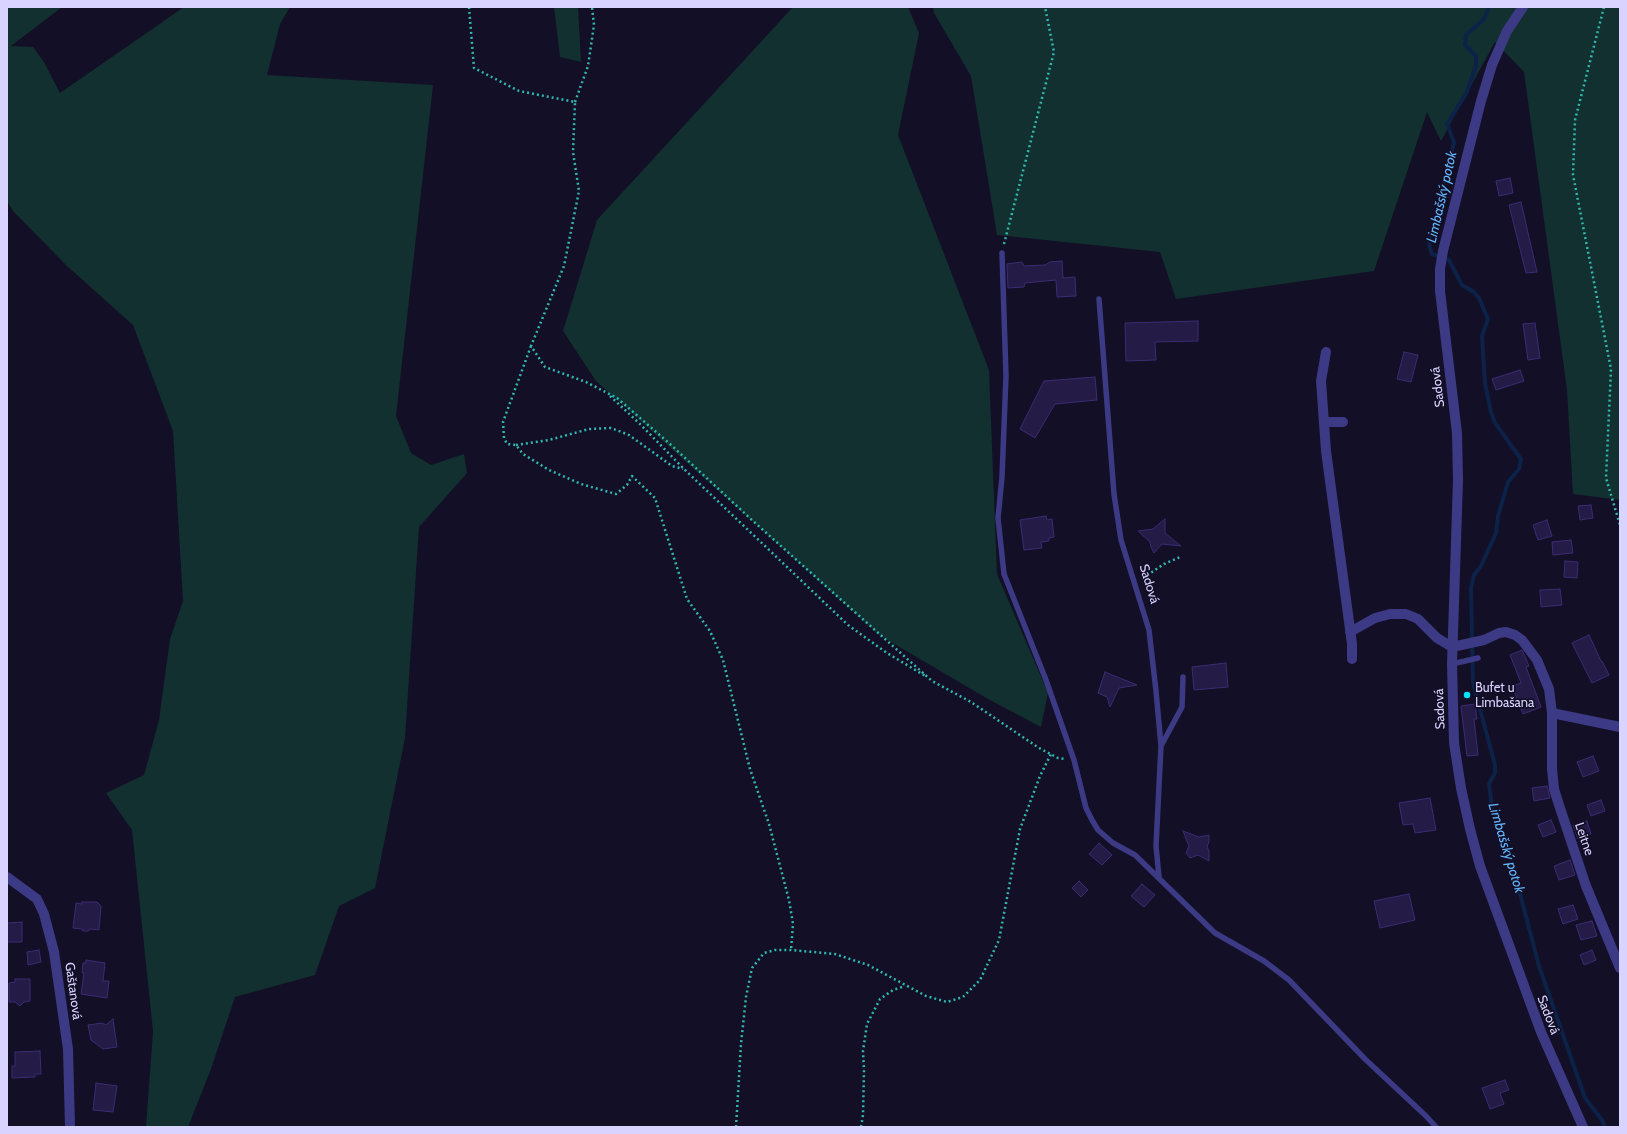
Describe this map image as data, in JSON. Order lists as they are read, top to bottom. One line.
{"streets":{"street":["Sadová","Leitne","Gaštanová"]},"crossings":[["Sadová","Leitne"]],"water":["Limbašský potok"],"places":["Bufet u Limbašana"]}
